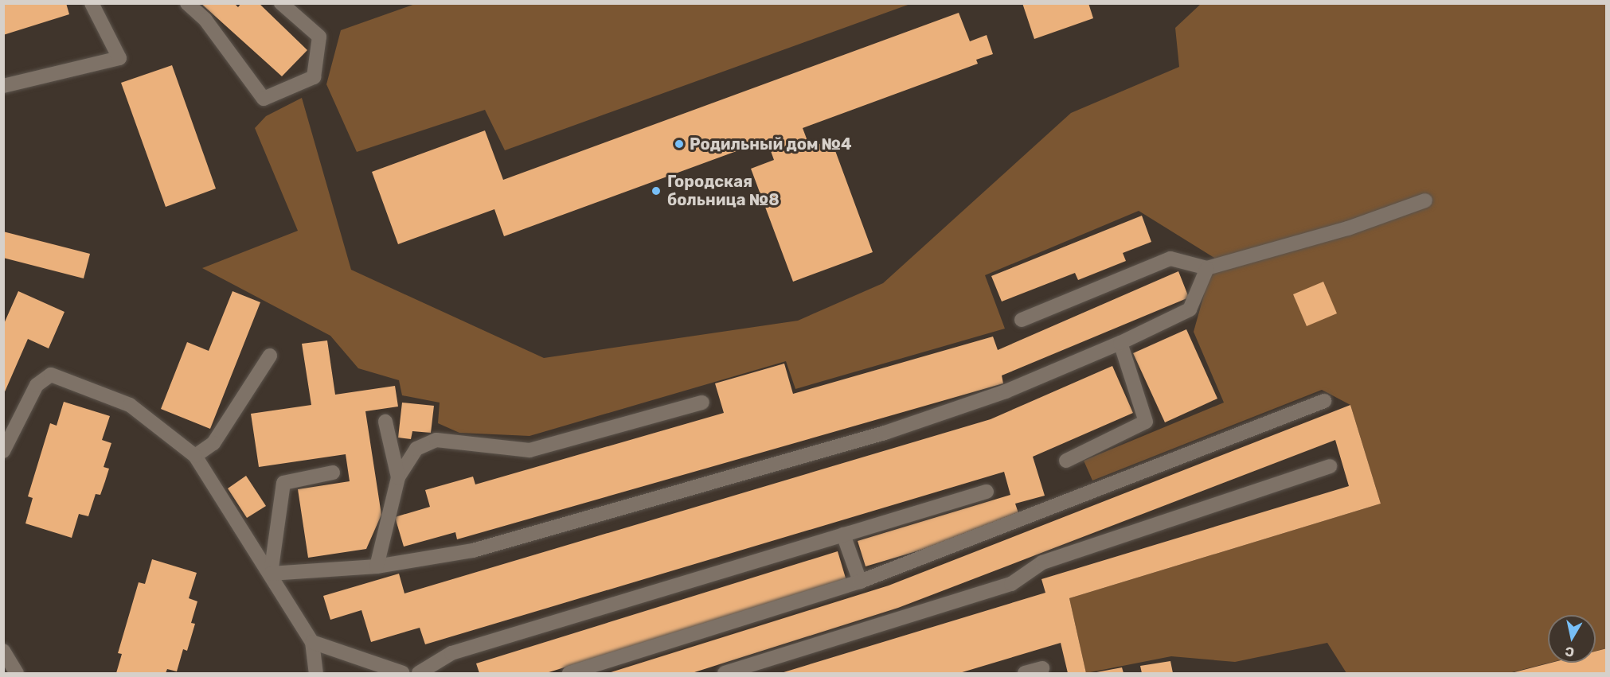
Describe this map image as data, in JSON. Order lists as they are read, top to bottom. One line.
{"places":["Родильный дом №4","Городская больница №8"],"north":"bottom"}
